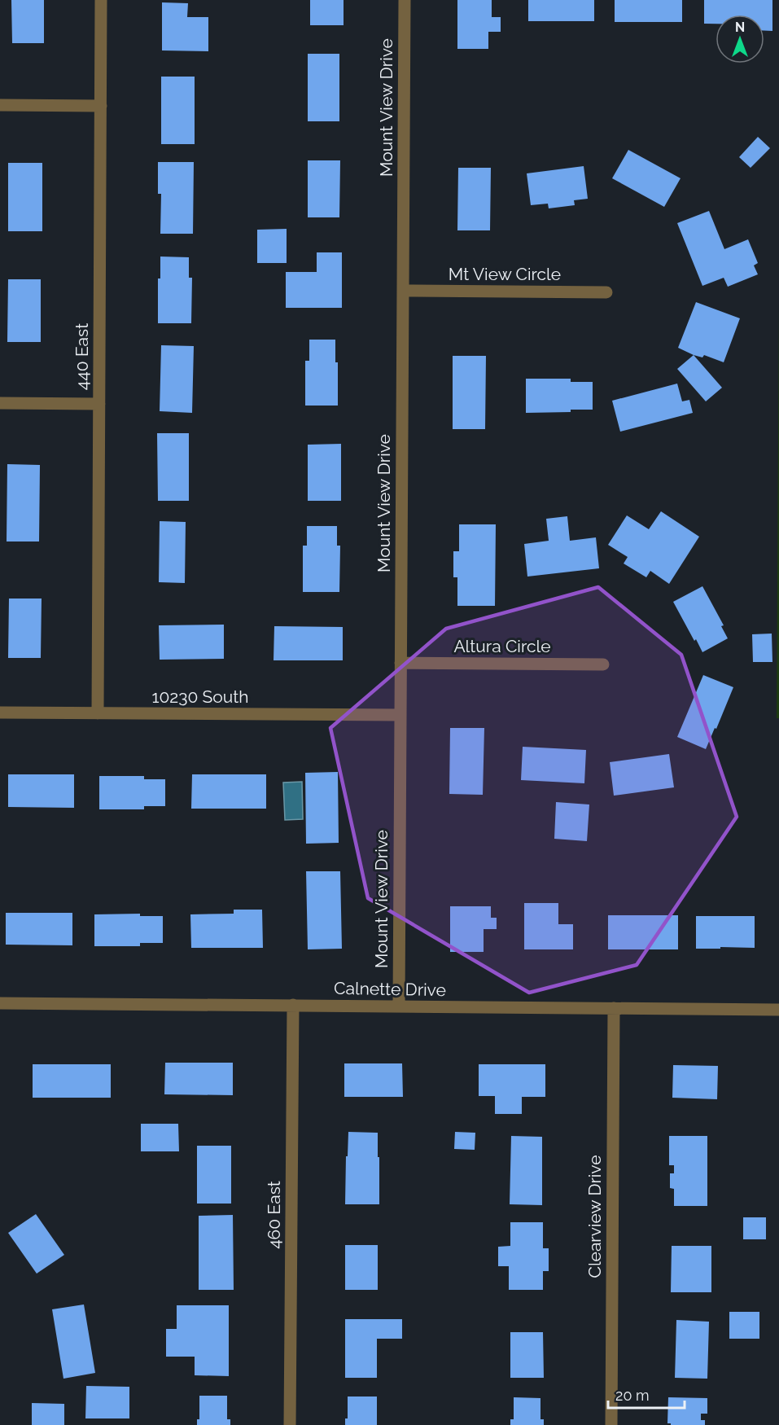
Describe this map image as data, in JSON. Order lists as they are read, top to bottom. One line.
{"streets":{"street":["Mount View Drive","Mt View Circle","440 East","Altura Circle","10230 South","Calnette Drive","460 East","Clearview Drive"]},"crossings":[["Mount View Drive","Mt View Circle"],["Mount View Drive","Altura Circle"],["Mount View Drive","10230 South"],["Mount View Drive","Calnette Drive"],["440 East","10230 South"],["Calnette Drive","460 East"],["Calnette Drive","Clearview Drive"]],"scale_bar":"20 m","north":"top"}
